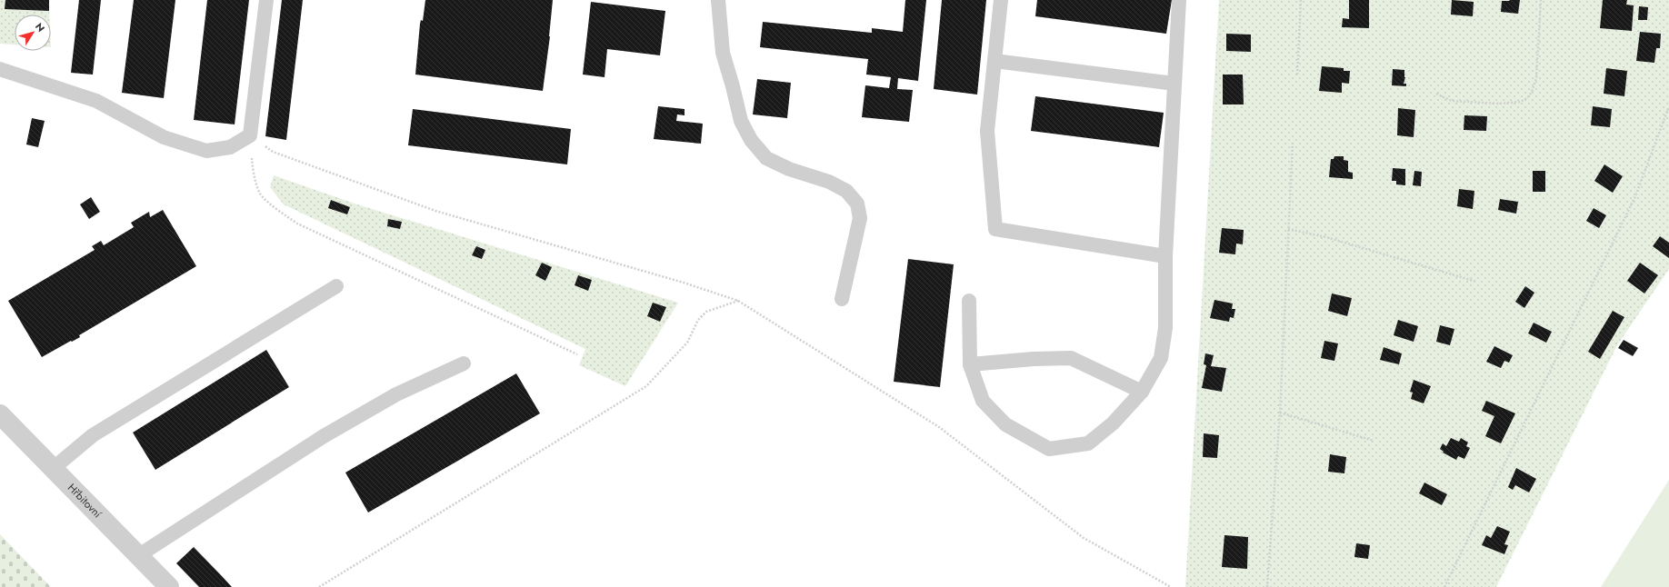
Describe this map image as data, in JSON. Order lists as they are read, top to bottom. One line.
{"streets":{"street":["Hřbitovní"]},"north":"top right"}
